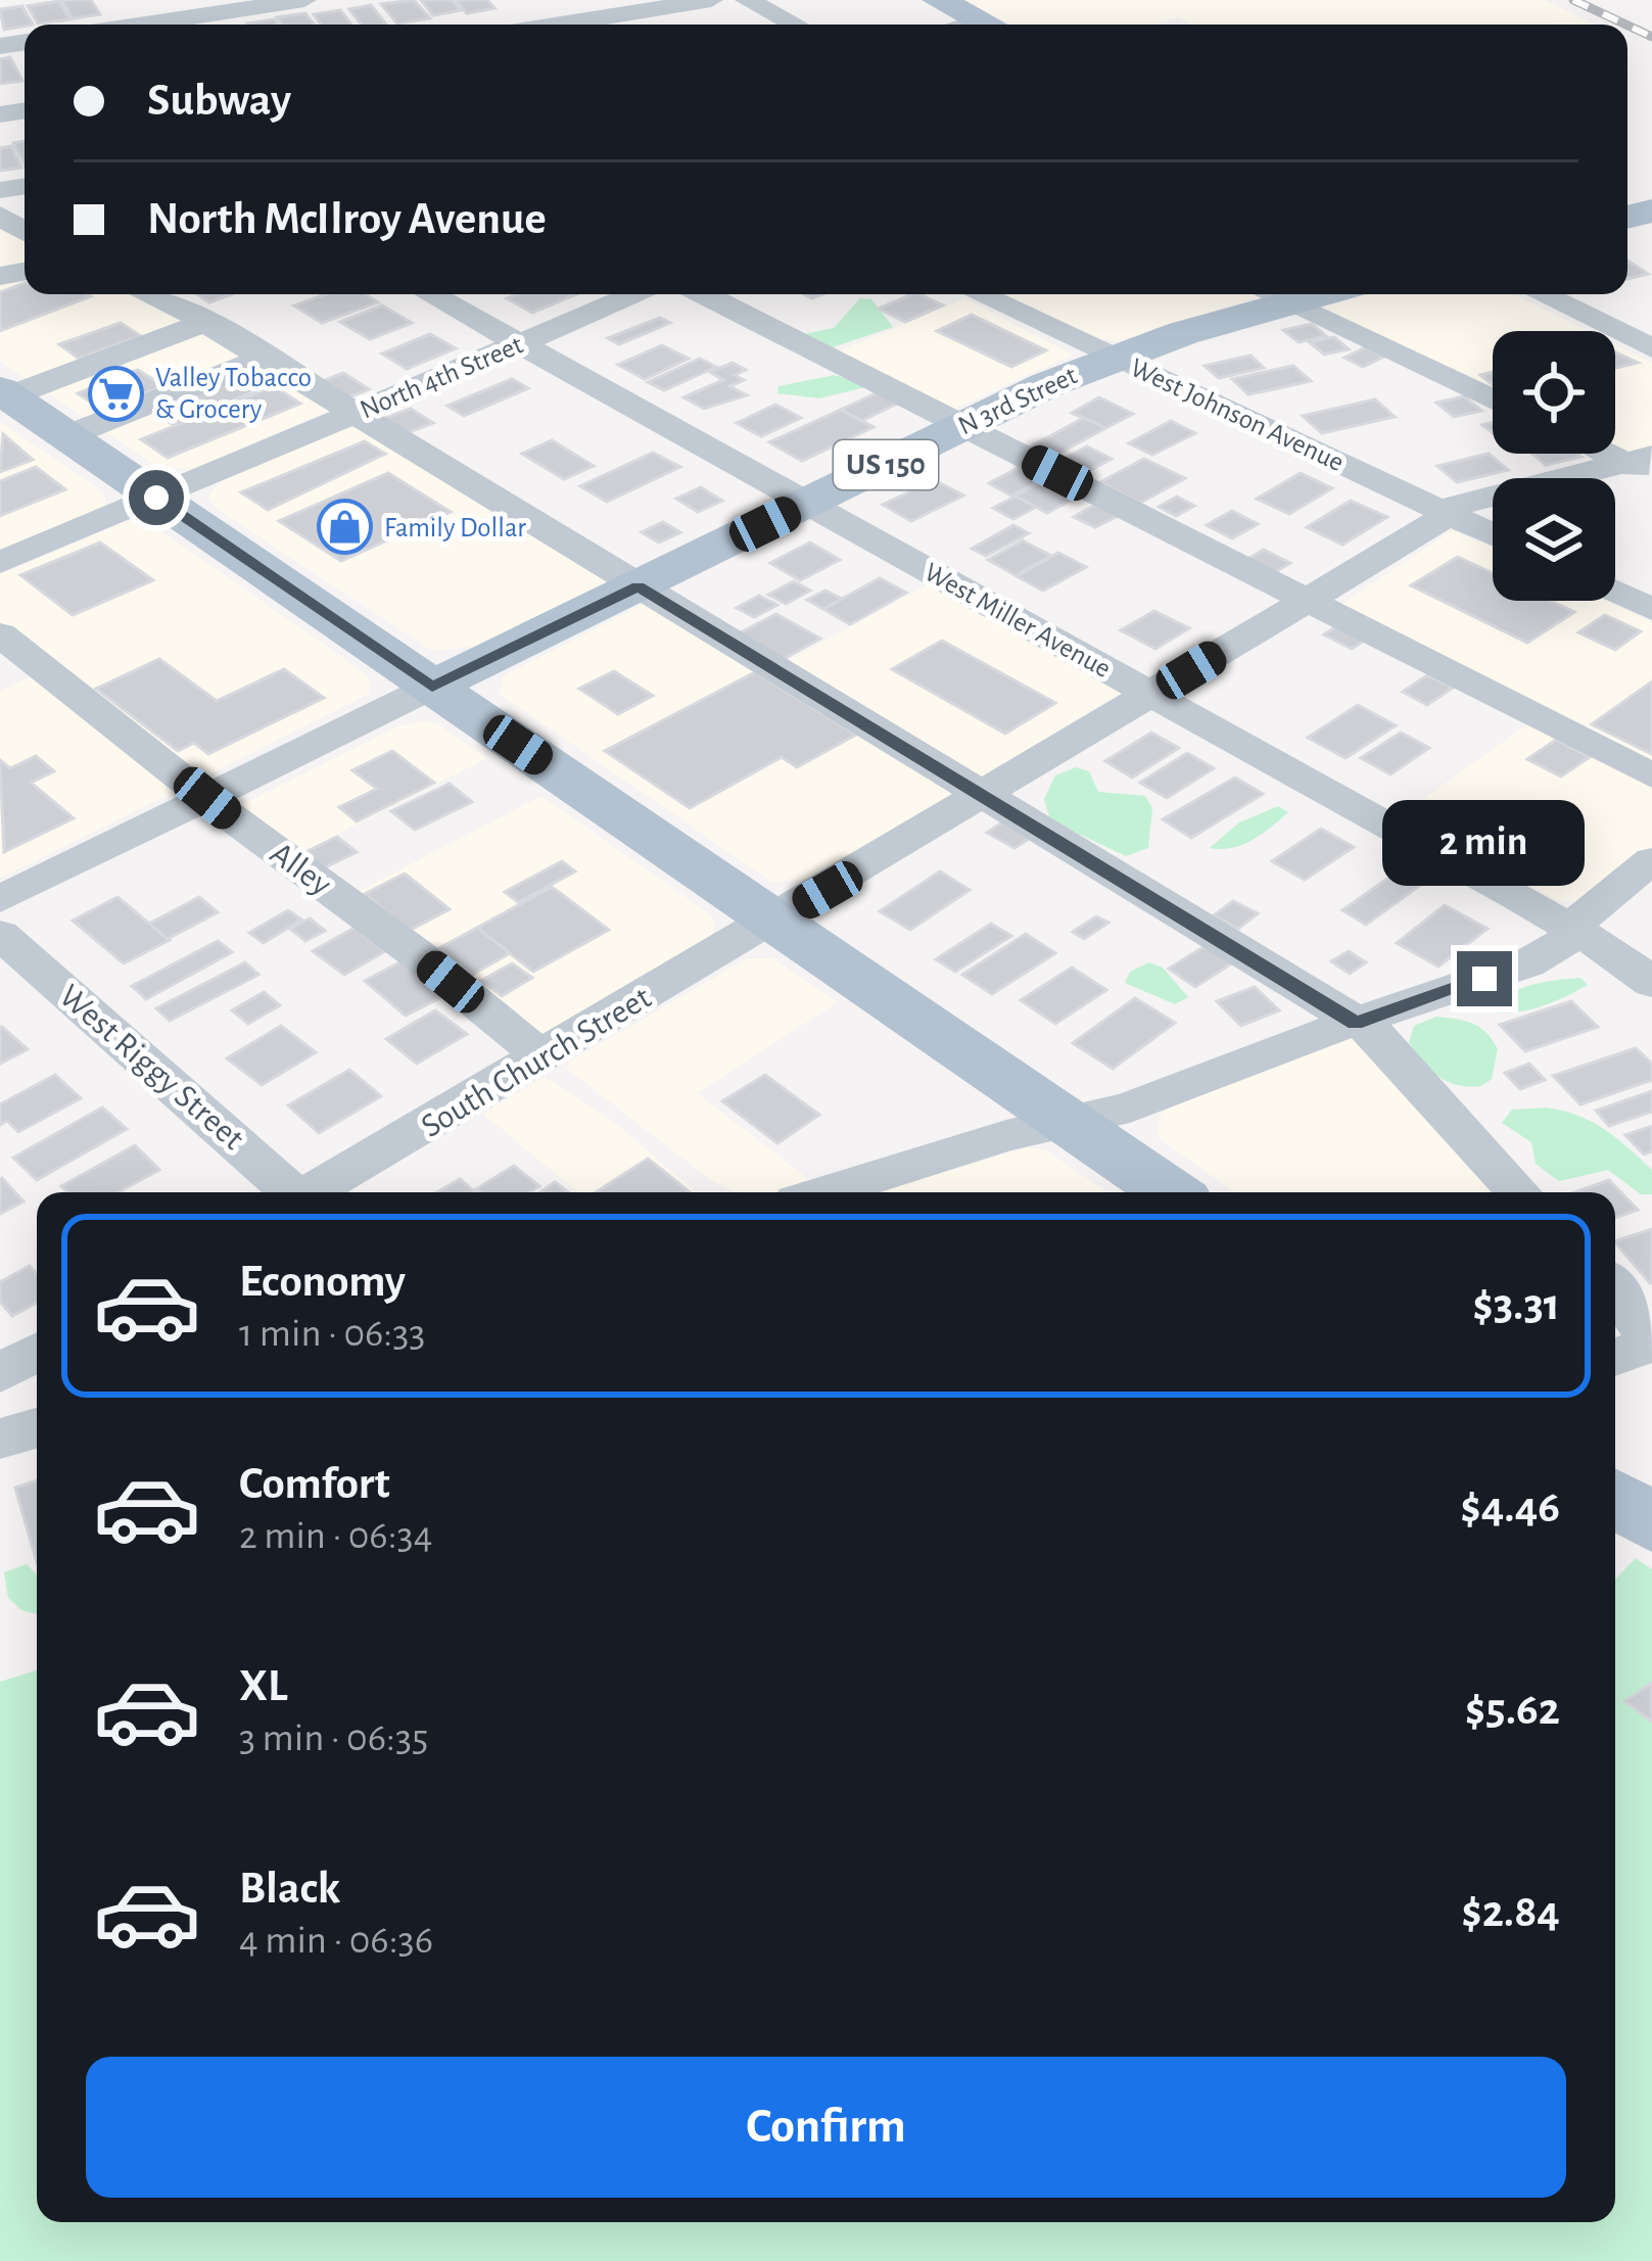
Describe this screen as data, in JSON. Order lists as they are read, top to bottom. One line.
{"streets":{"main road":["N 3rd Street","US 150"],"street":["North 4th Street","West Johnson Avenue","West Miller Avenue","Alley","South Church Street","West Riggy Street"]},"crossings":[["North 4th Street","West Miller Avenue"],["N 3rd Street","West Johnson Avenue"],["N 3rd Street","West Miller Avenue"],["West Johnson Avenue","South Church Street"],["West Miller Avenue","South Church Street"],["Alley","South Church Street"]],"places":{"supermarket":["Valley Tobacco & Grocery"],"shop":["Family Dollar"]},"page":{"banner":["Subway","North McIlroy Avenue"],"bubble":"2 min","list":[{"name":"Economy","note":"1 min · 06:33","value":"$3.31"},{"name":"Comfort","note":"2 min · 06:34","value":"$4.46"},{"name":"XL","note":"3 min · 06:35","value":"$5.62"},{"name":"Black","note":"4 min · 06:36","value":"$2.84"}],"buttons":"Confirm"}}
